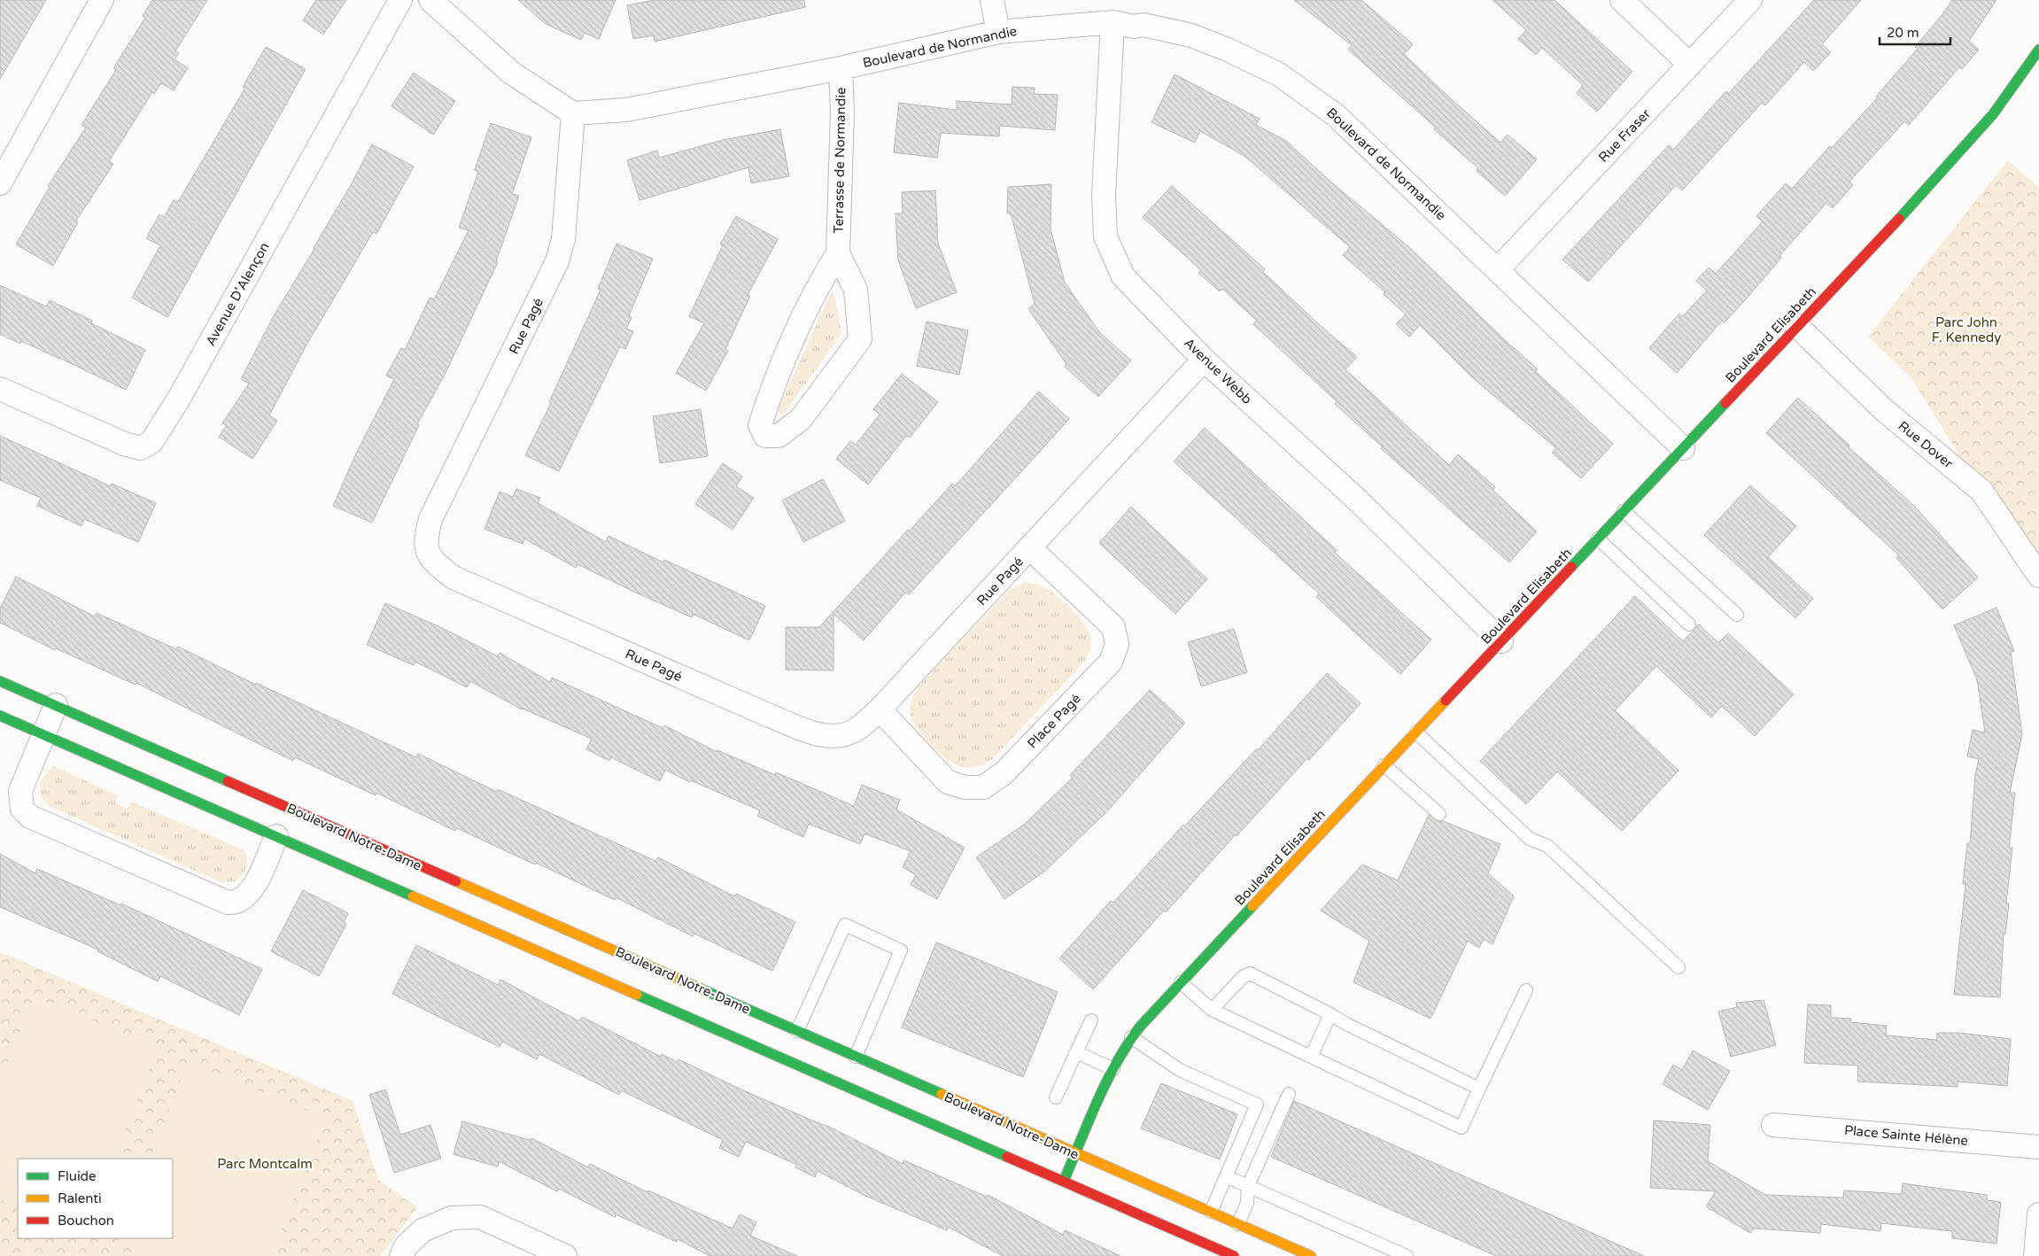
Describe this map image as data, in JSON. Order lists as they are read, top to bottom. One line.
{"streets":{"street":["Boulevard de Normandie","Rue Fraser","Terrasse de Normandie","Avenue D'Alençon","Rue Pagé","Boulevard Elisabeth","Avenue Webb","Rue Dover","Place Pagé","Boulevard Notre-Dame","Place Sainte Hélène"]},"crossings":[["Boulevard de Normandie","Rue Fraser"],["Boulevard de Normandie","Terrasse de Normandie"],["Boulevard de Normandie","Rue Pagé"],["Boulevard de Normandie","Boulevard Elisabeth"],["Boulevard de Normandie","Avenue Webb"],["Rue Pagé","Avenue Webb"],["Rue Pagé","Place Pagé"],["Boulevard Elisabeth","Avenue Webb"],["Boulevard Elisabeth","Rue Dover"],["Boulevard Elisabeth","Boulevard Notre-Dame"]],"parks":["Parc John F. Kennedy","Parc Montcalm"],"legend":["Fluide","Ralenti","Bouchon"],"scale_bar":"20 m"}
